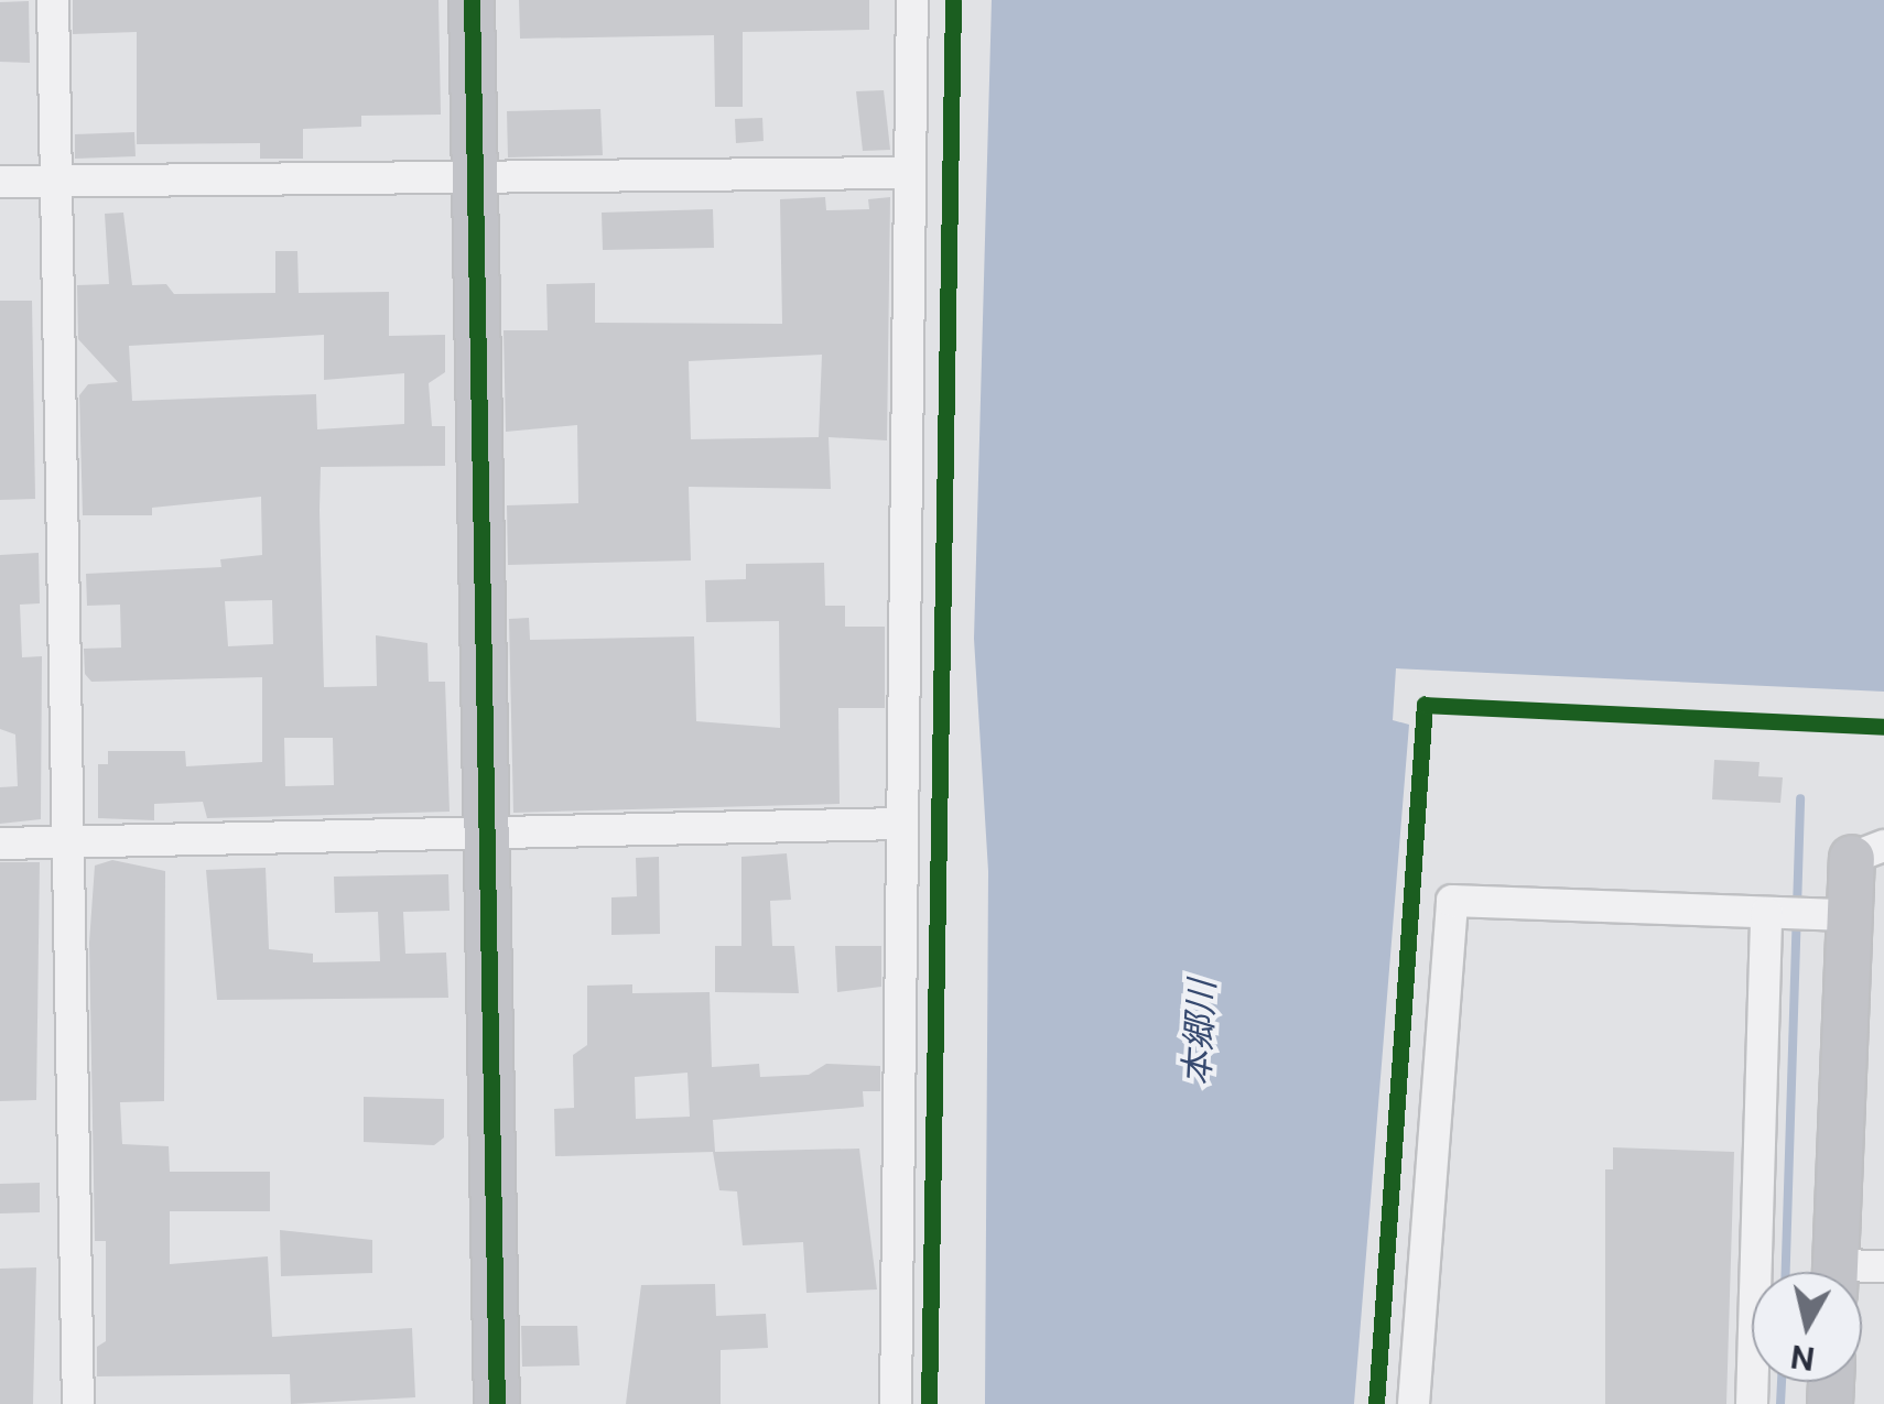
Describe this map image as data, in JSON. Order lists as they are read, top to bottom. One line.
{"water":["本郷川"],"north":"bottom"}
